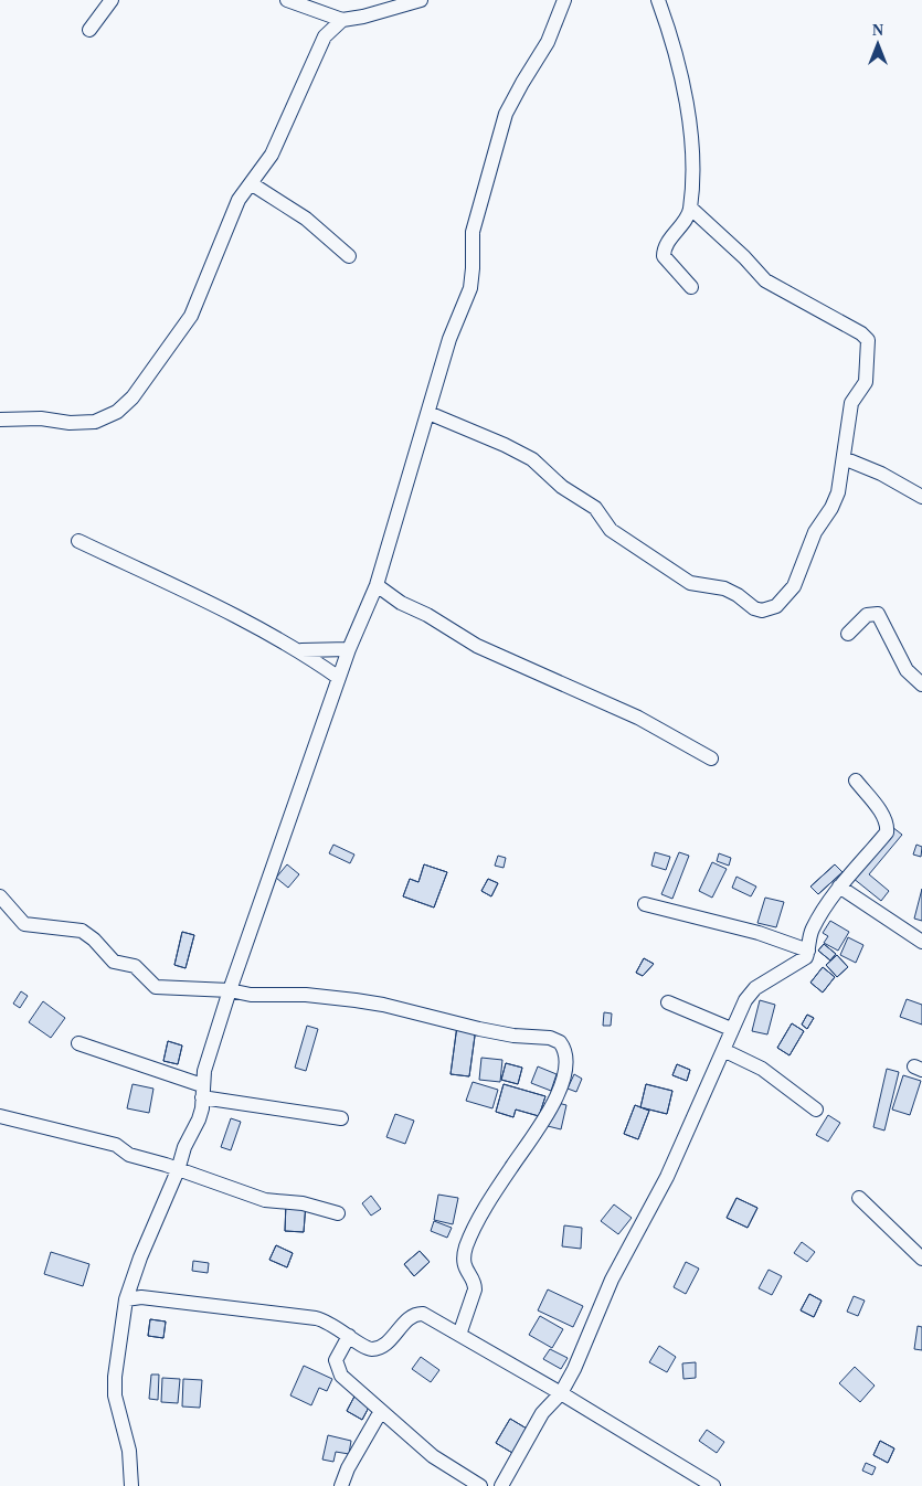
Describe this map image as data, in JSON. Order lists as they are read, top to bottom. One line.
{"north":"top"}
